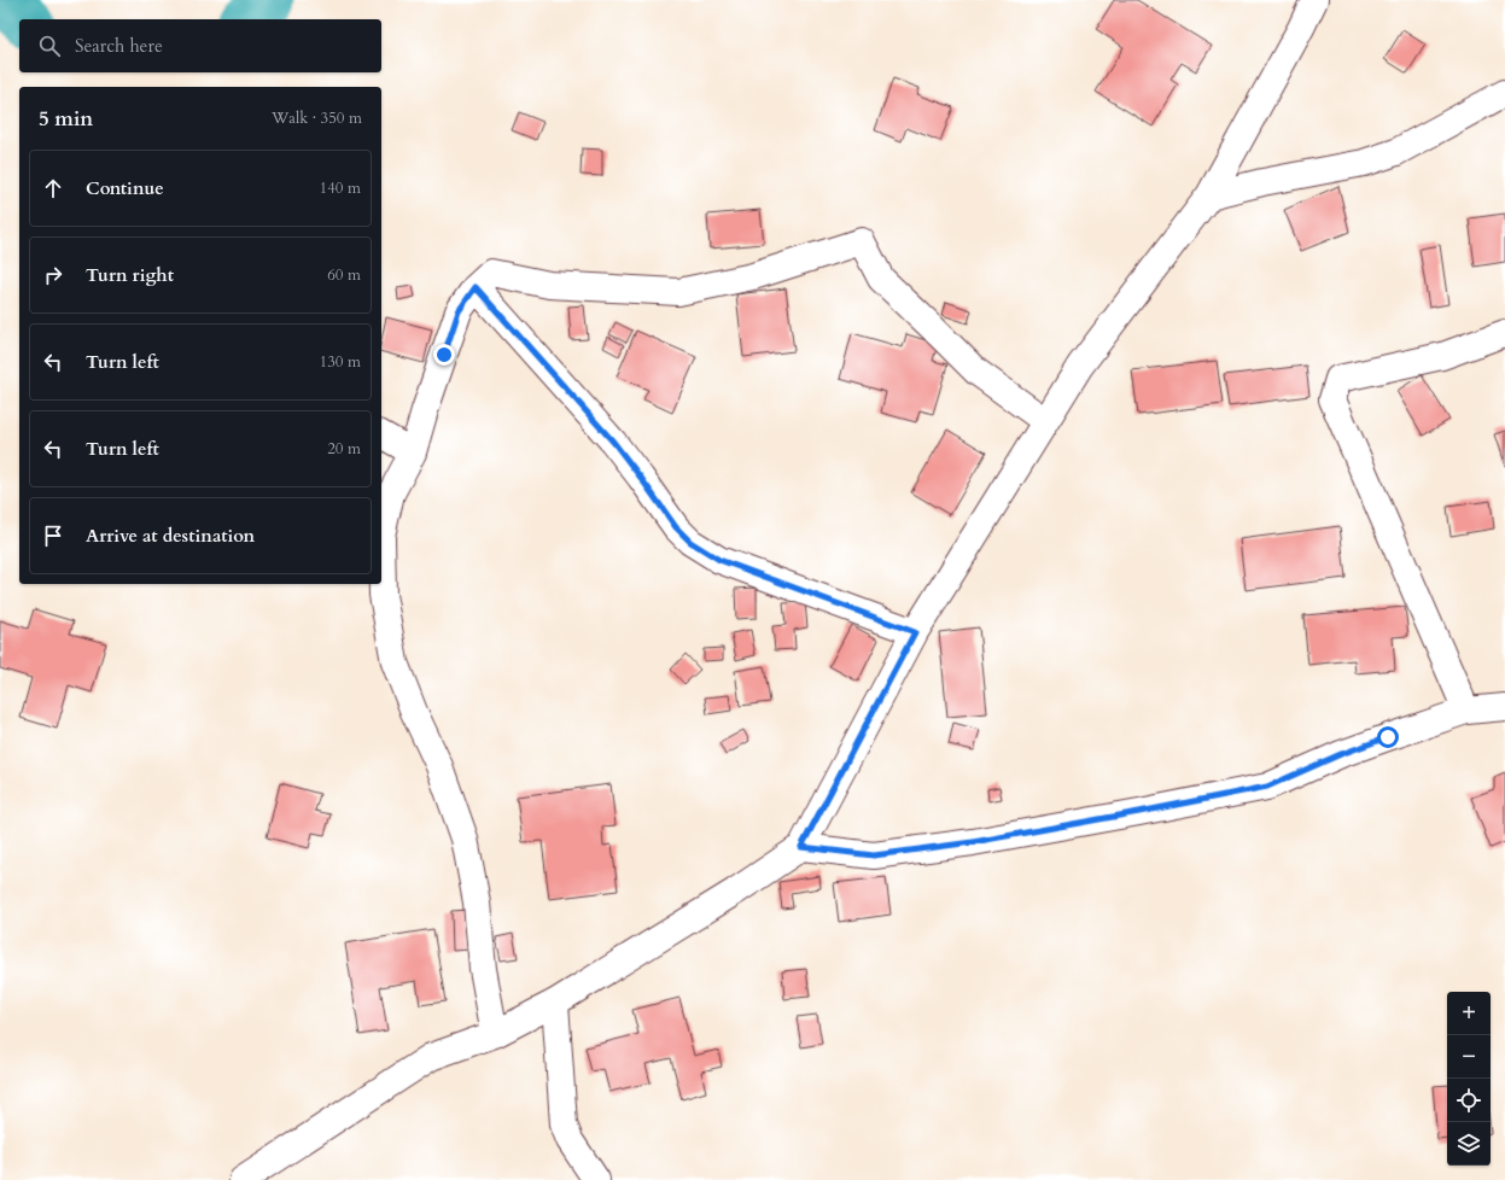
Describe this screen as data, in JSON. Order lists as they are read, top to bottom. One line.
{"page":{"search":"Search here","heading":["5 min","Walk · 350 m"],"list":[["Continue","140 m"],["Turn right","60 m"],["Turn left","130 m"],["Turn left","20 m"],"Arrive at destination"],"map_buttons":["+","−"]}}
